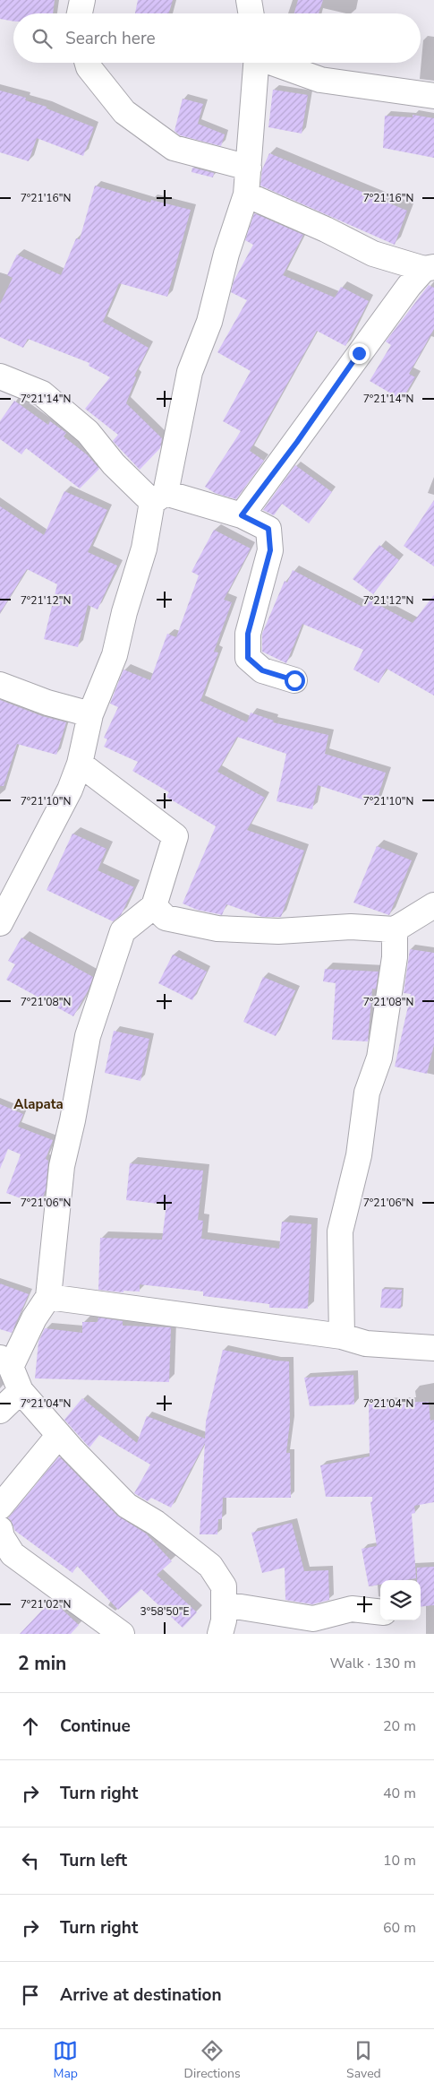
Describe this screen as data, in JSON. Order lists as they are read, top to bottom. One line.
{"districts":["Alapata"],"page":{"search":"Search here","heading":["2 min","Walk · 130 m"],"list":[["Continue","20 m"],["Turn right","40 m"],["Turn left","10 m"],["Turn right","60 m"],"Arrive at destination"],"nav":["Map","Directions","Saved"]},"coordinates":["7°21'16\"N","7°21'14\"N","7°21'12\"N","7°21'10\"N","7°21'08\"N","7°21'06\"N","7°21'04\"N","7°21'02\"N","3°58'50\"E"]}
